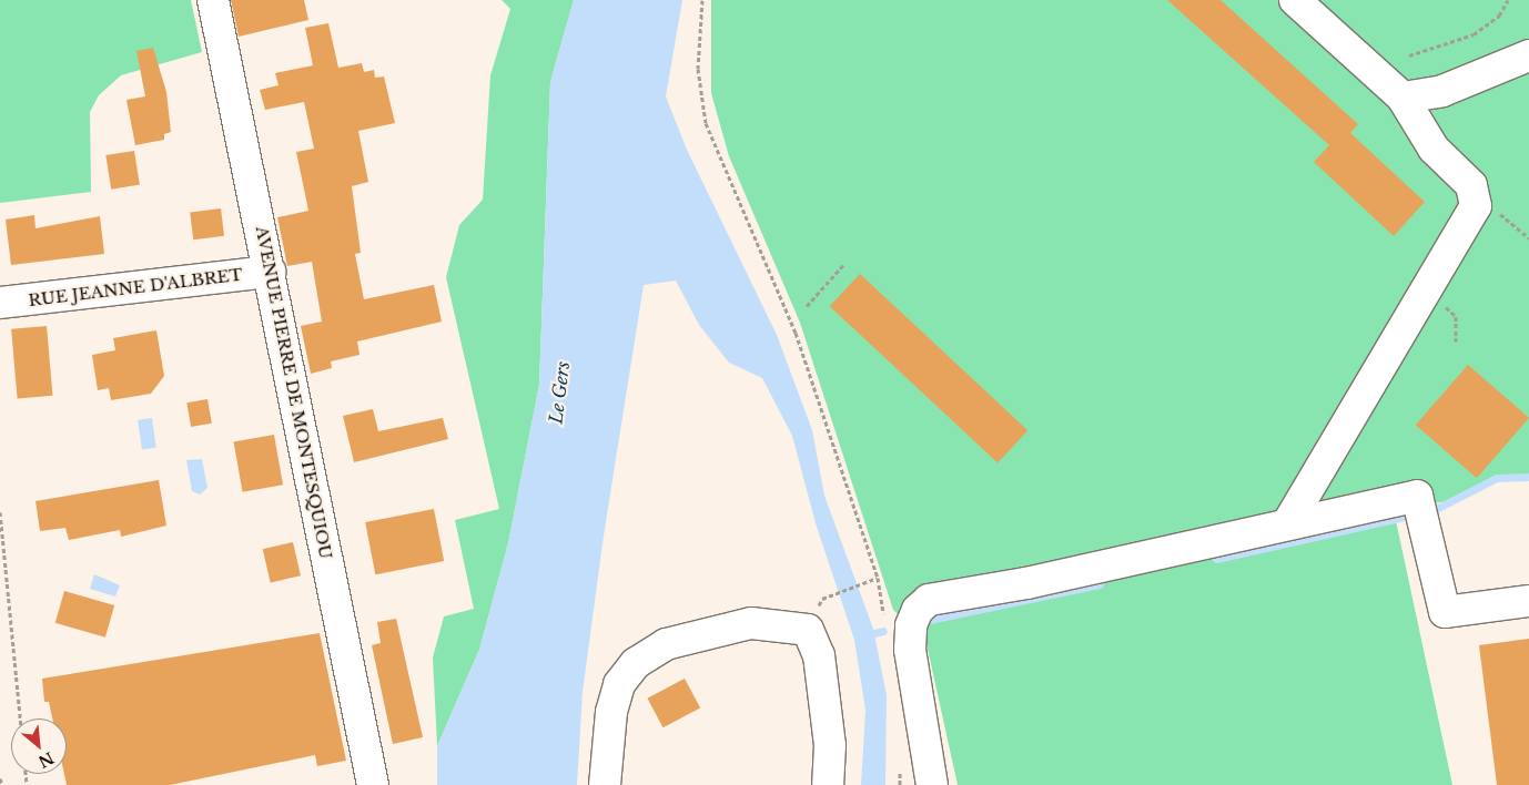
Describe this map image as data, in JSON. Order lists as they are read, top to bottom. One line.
{"streets":{"street":["RUE JEANNE D'ALBRET","AVENUE PIERRE DE MONTESQUIOU"]},"crossings":[["RUE JEANNE D'ALBRET","AVENUE PIERRE DE MONTESQUIOU"]],"water":["Le Gers"],"north":"bottom right"}
